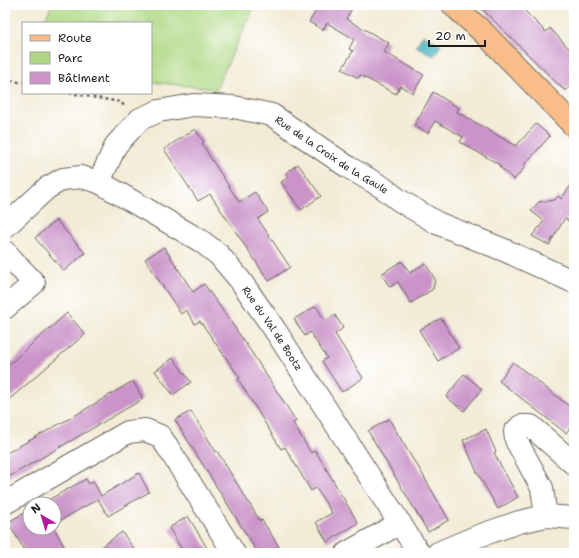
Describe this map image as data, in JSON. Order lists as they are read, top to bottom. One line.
{"streets":{"street":["Rue de la Croix de la Gaule","Rue du Val de Bootz"]},"crossings":[["Rue de la Croix de la Gaule","Rue du Val de Bootz"]],"legend":["Route","Parc","Bâtiment"],"scale_bar":"20 m","north":"top left"}
